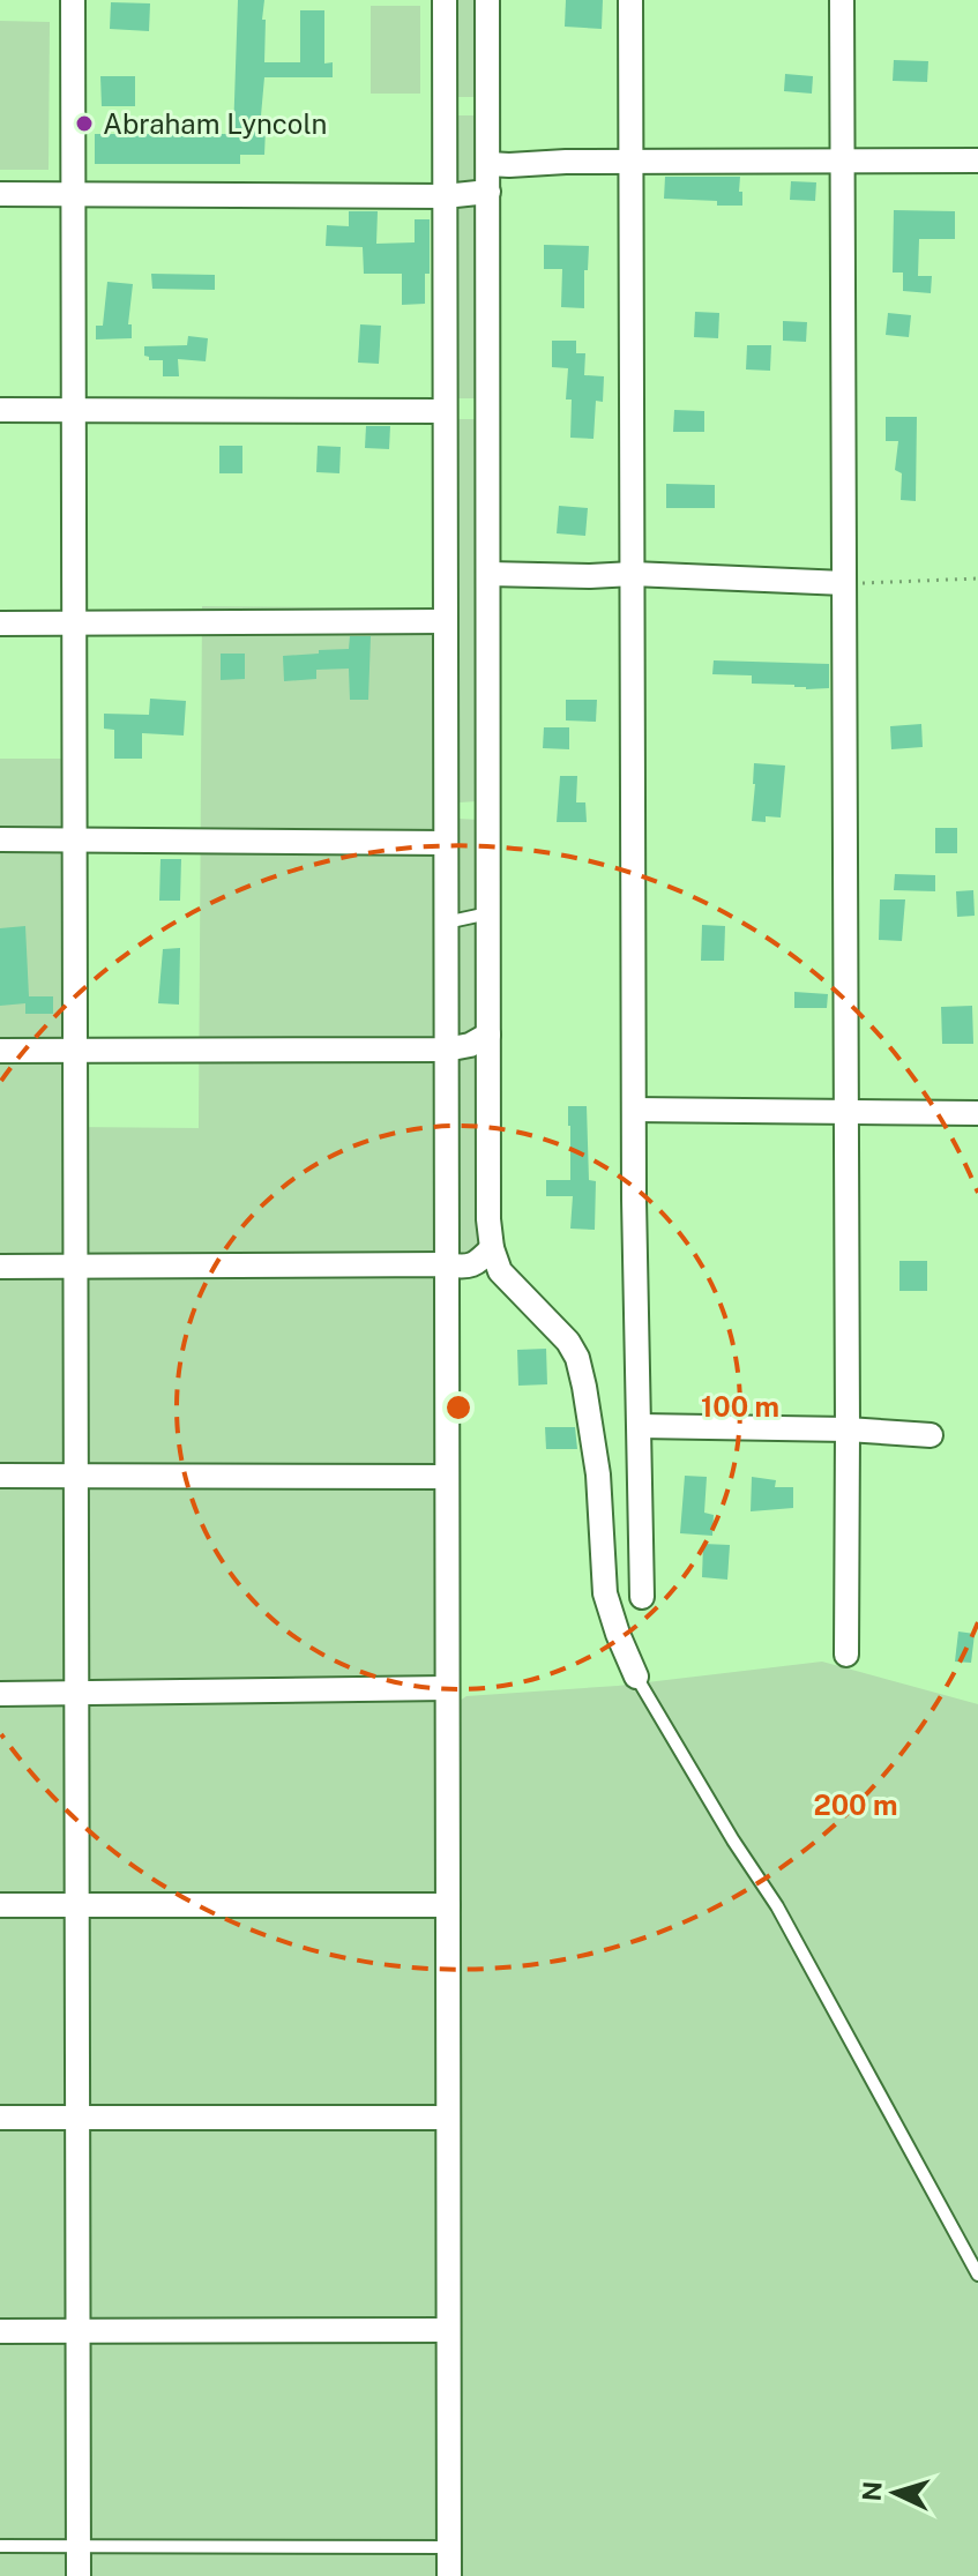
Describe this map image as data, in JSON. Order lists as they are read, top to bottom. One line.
{"places":["Abraham Lyncoln"],"north":"left","rings":["100 m","200 m"]}
